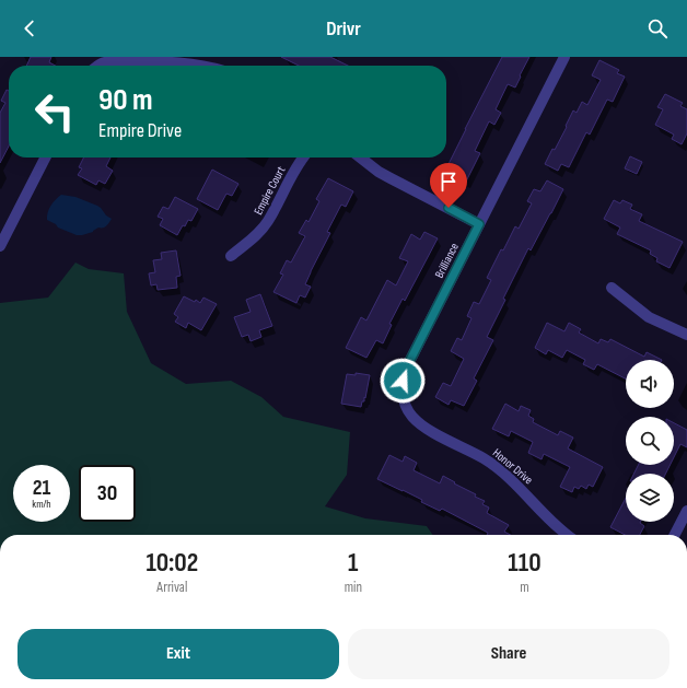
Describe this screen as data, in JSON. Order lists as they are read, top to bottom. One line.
{"streets":{"street":["Empire Court","Brilliance","Honor Drive"]},"crossings":[["Brilliance","Honor Drive"]],"page":{"header":"Drivr","turn":["90 m","Empire Drive"],"speed":"21 km/h","limit":"30","eta":["10:02","Arrival","1","min","110","m"],"buttons":["Exit","Share"]}}
